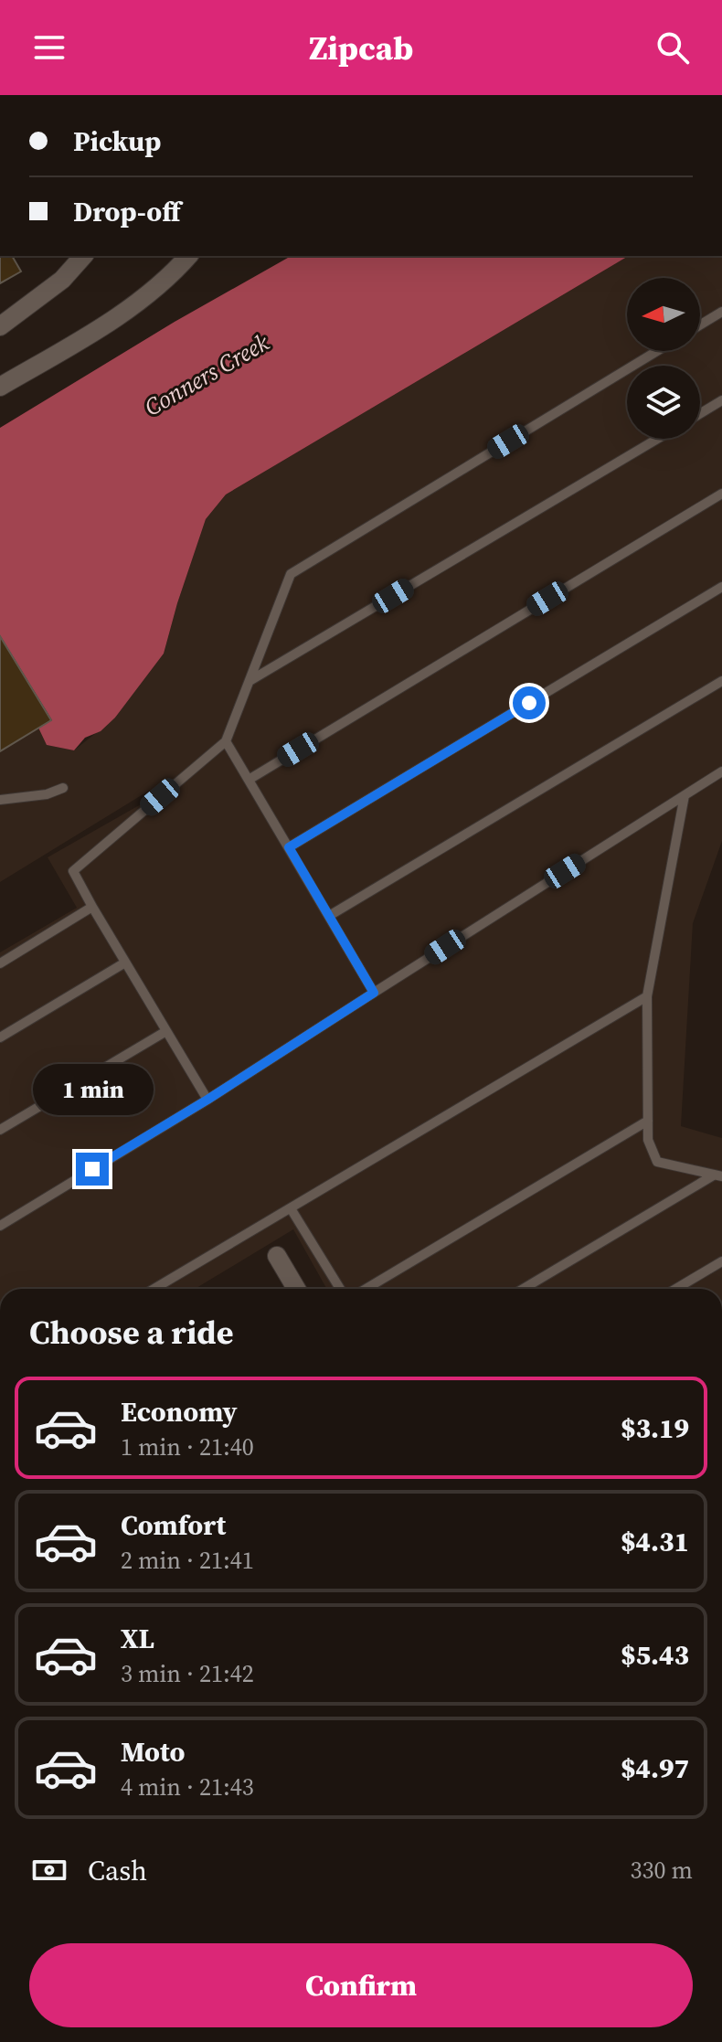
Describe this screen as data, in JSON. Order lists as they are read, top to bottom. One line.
{"water":["Conners Creek"],"north":"left","page":{"header":"Zipcab","banner":["Pickup","Drop-off"],"bubble":"1 min","heading":"Choose a ride","list":[{"name":"Economy","note":"1 min · 21:40","value":"$3.19"},{"name":"Comfort","note":"2 min · 21:41","value":"$4.31"},{"name":"XL","note":"3 min · 21:42","value":"$5.43"},{"name":"Moto","note":"4 min · 21:43","value":"$4.97"}],"pay":["Cash","330 m"],"buttons":"Confirm"}}
